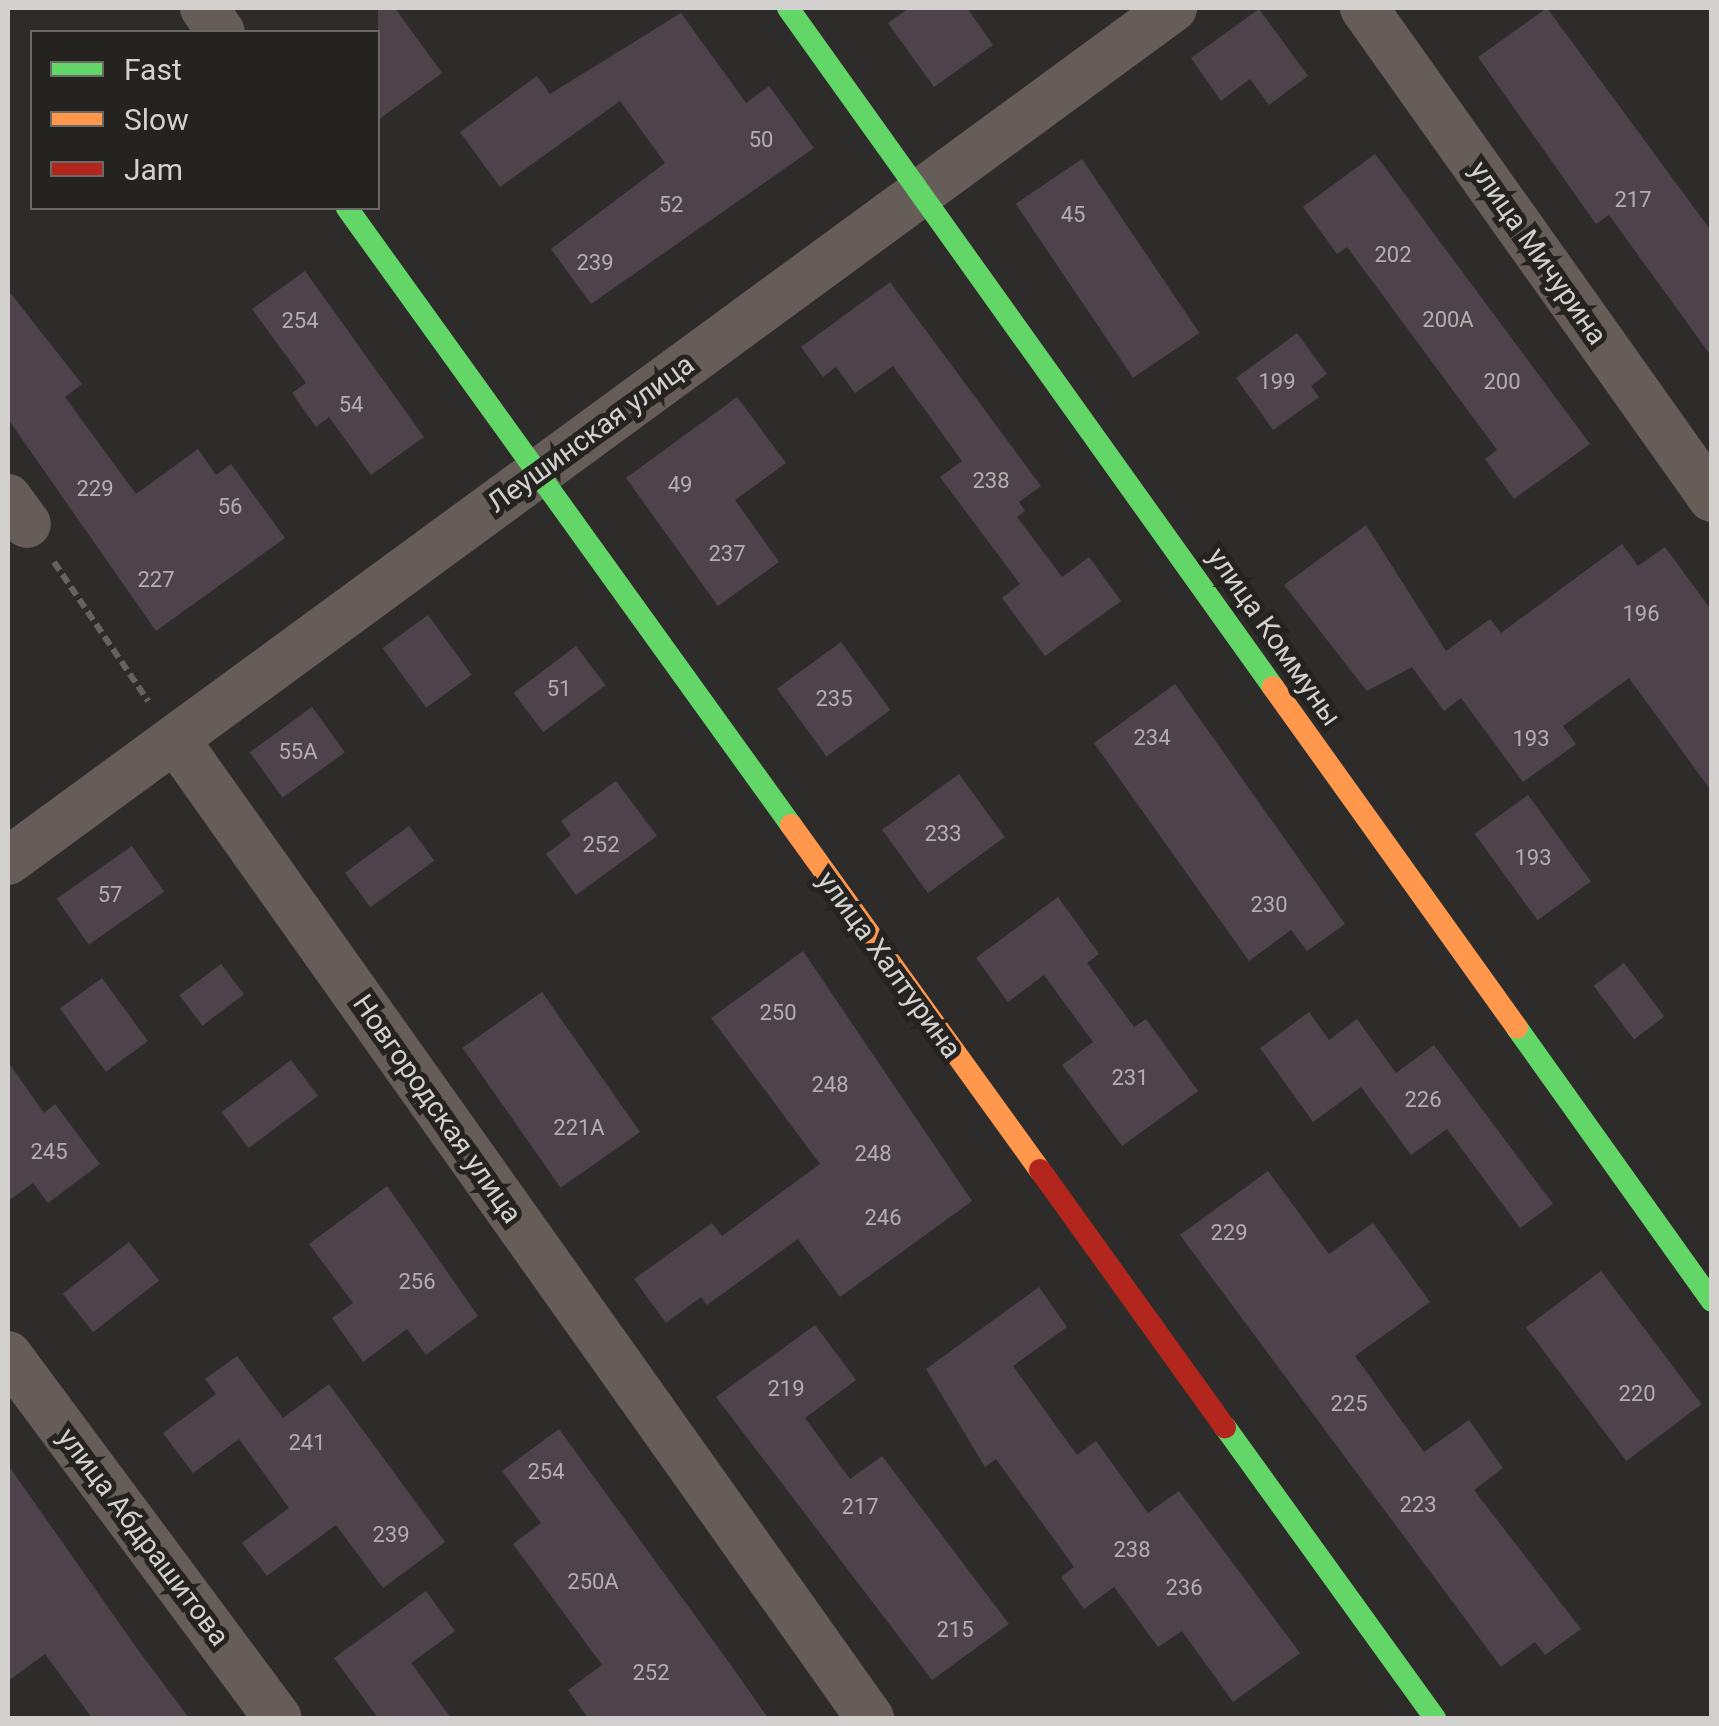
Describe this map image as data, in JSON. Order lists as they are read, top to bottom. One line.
{"streets":{"street":["улица Мичурина","Леушинская улица","улица Коммуны","улица Халтурина","Новгородская улица","улица Абдрашитова"]},"crossings":[["Леушинская улица","улица Коммуны"],["Леушинская улица","улица Халтурина"],["Леушинская улица","Новгородская улица"]],"house_numbers":["50","217","52","45","202","239","200А","254","199","200","54","238","49","229","56","237","227","196","51","235","234","193","55А","233","252","193","57","230","250","231","248","226","221А","245","248","246","229","256","219","220","225","241","254","223","217","239","238","250А","236","215","252"],"legend":["Fast","Slow","Jam"]}
